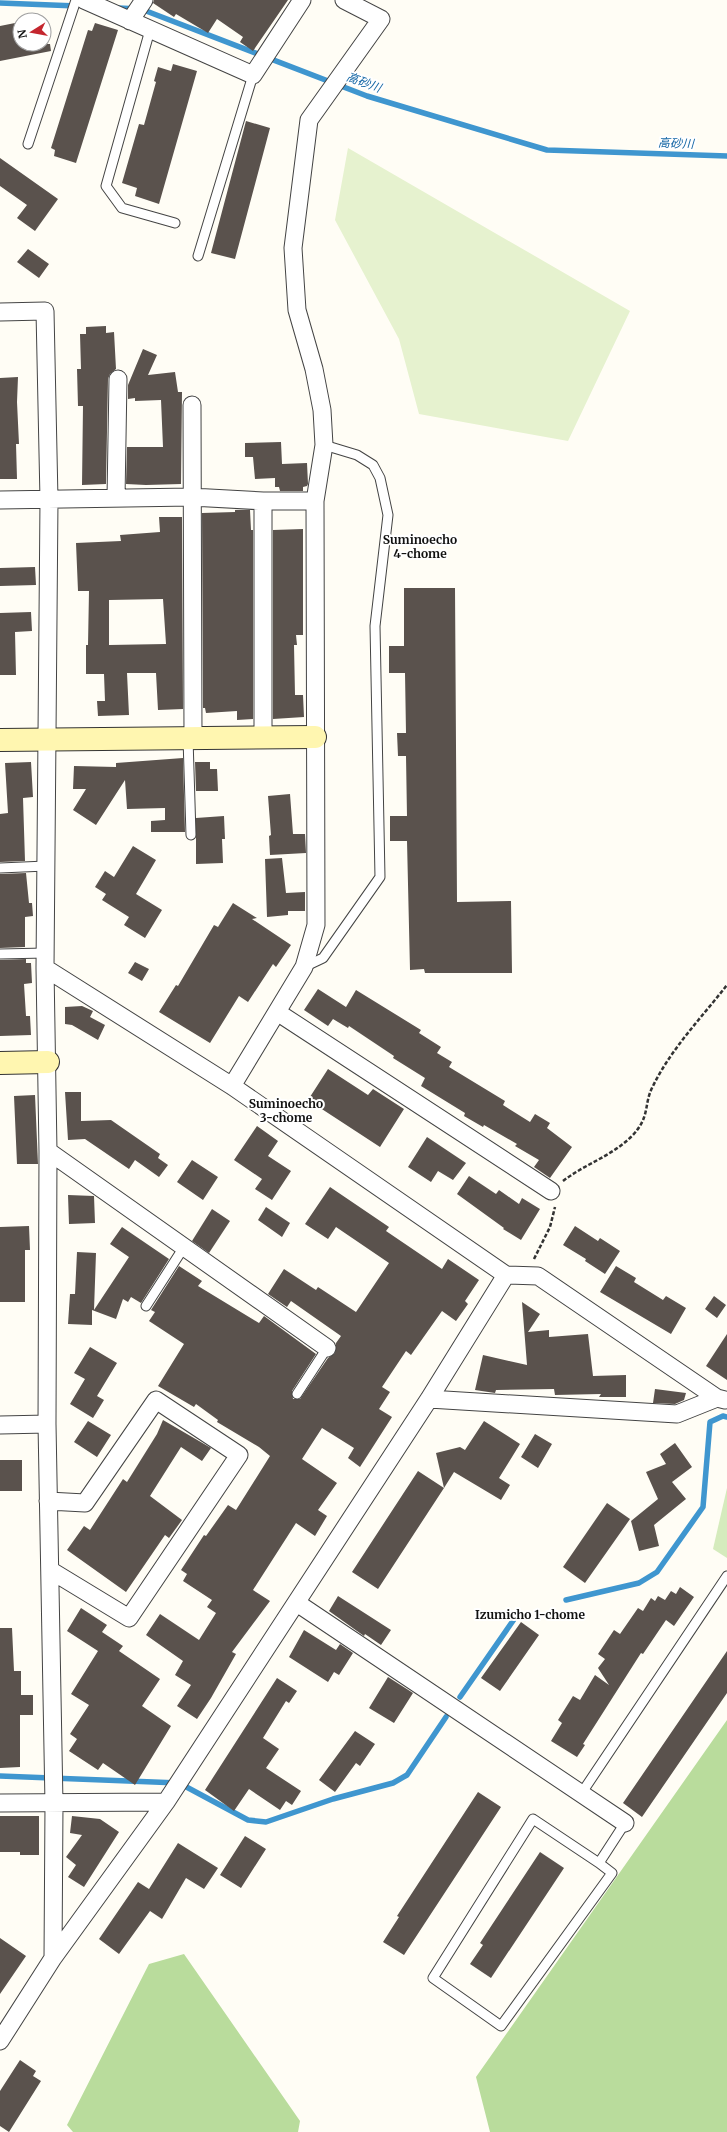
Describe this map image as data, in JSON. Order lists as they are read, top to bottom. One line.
{"districts":["Suminoecho 4-chome","Suminoecho 3-chome","Izumicho 1-chome"],"water":["高砂川"],"north":"left"}
